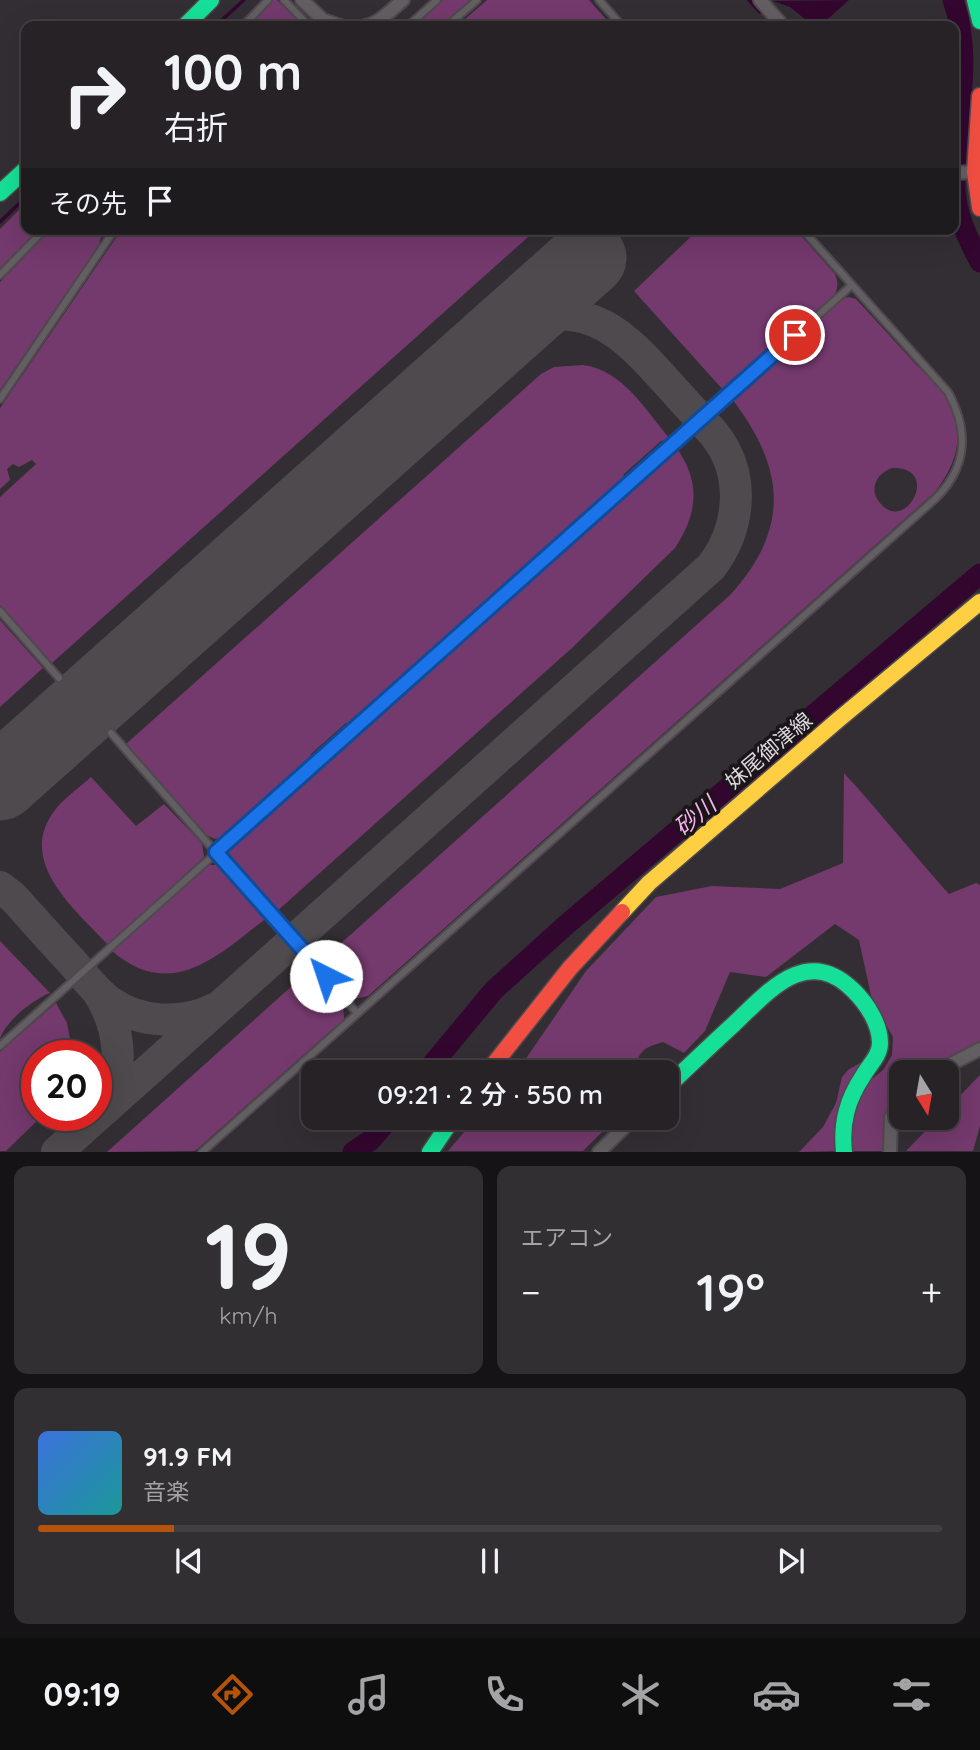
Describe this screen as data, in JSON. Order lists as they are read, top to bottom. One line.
{"streets":{"main road":["妹尾御津線"]},"water":["砂川"],"north":"bottom","page":{"turn":["100 m","右折"],"then":"その先","limit":"20","trip":"09:21 · 2 分 · 550 m","tile":[["19","km/h"],"エアコン"],"heat":["−","19°","+"],"song":["91.9 FM","音楽"],"tabs":"09:19"}}
